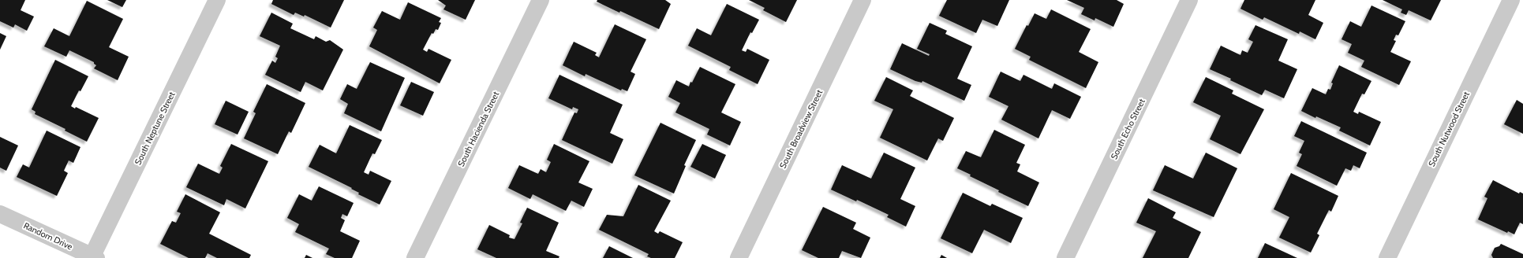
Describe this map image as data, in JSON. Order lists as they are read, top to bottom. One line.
{"streets":{"street":["South Neptune Street","South Hacienda Street","South Broadview Street","South Echo Street","South Nutwood Street","Random Drive"]},"crossings":[["South Neptune Street","Random Drive"]]}
